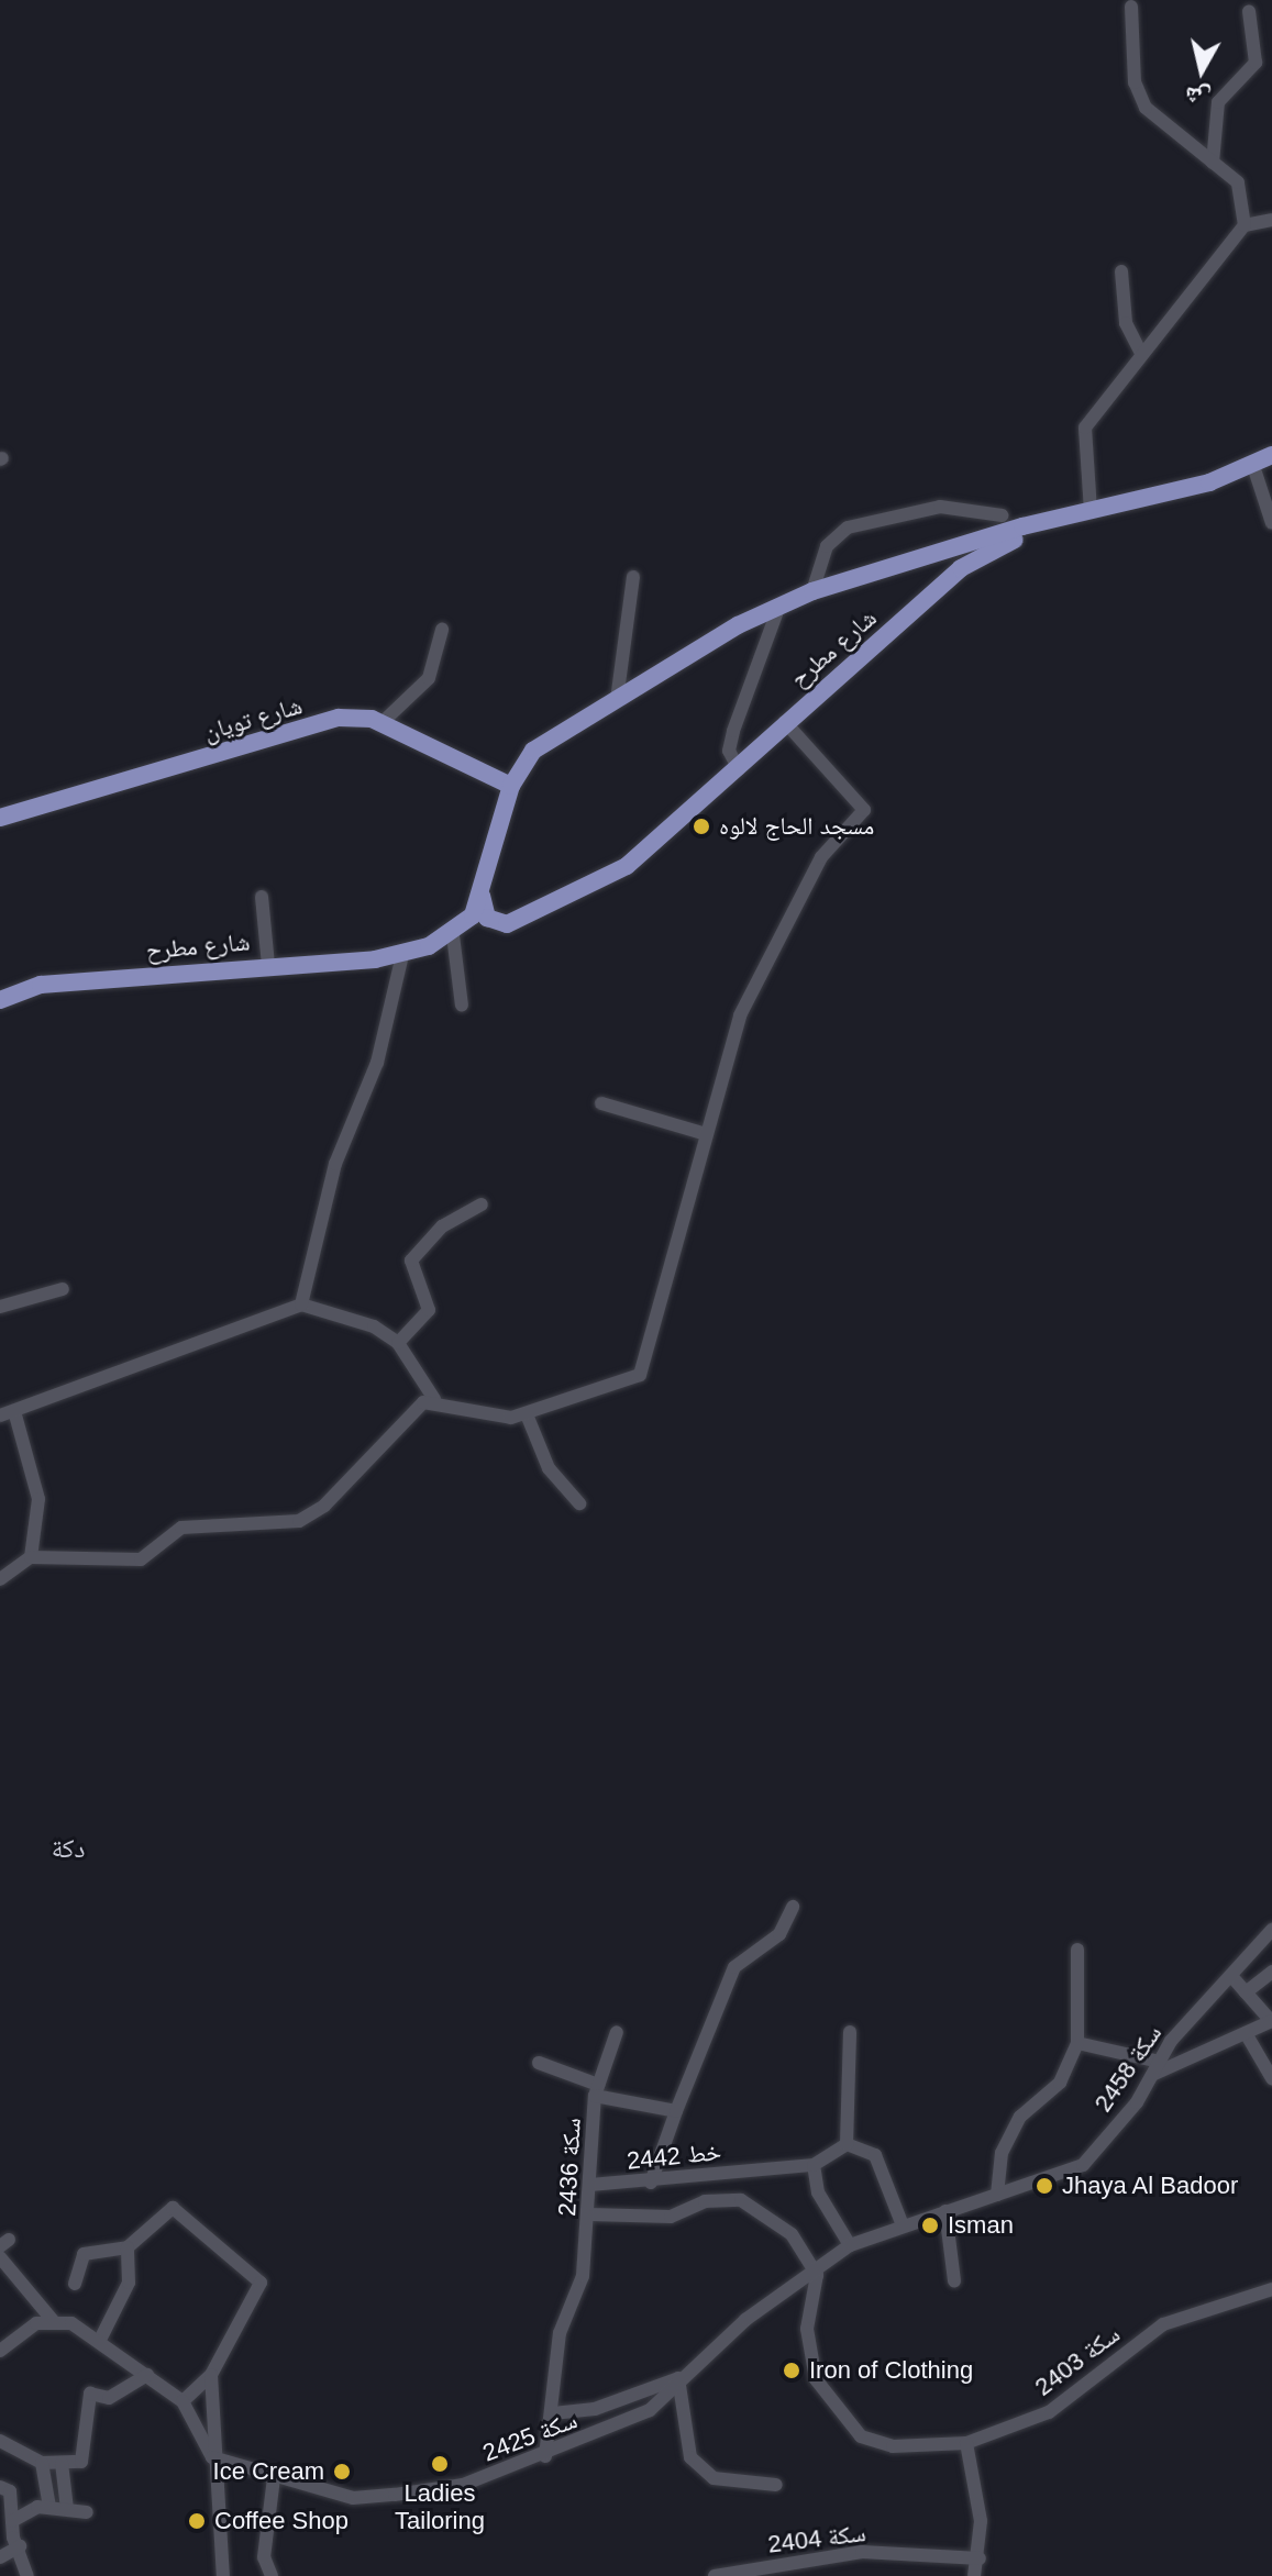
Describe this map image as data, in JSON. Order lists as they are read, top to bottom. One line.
{"streets":{"main road":["شارع مطرح","شارع تويان"],"street":["سكة 2458","2442 خط","سكة 2436","سكة 2403","سكة 2425","سكة 2404"]},"crossings":[["شارع مطرح","شارع تويان"],["سكة 2458","سكة 2403"],["سكة 2458","سكة 2425"],["2442 خط","سكة 2436"],["سكة 2436","سكة 2425"],["سكة 2403","سكة 2425"]],"districts":["دكة"],"places":["مسجد الحاج لالوه","Jhaya Al Badoor","Isman","Iron of Clothing","Ladies Tailoring","Ice Cream","Coffee Shop"],"north":"bottom"}
